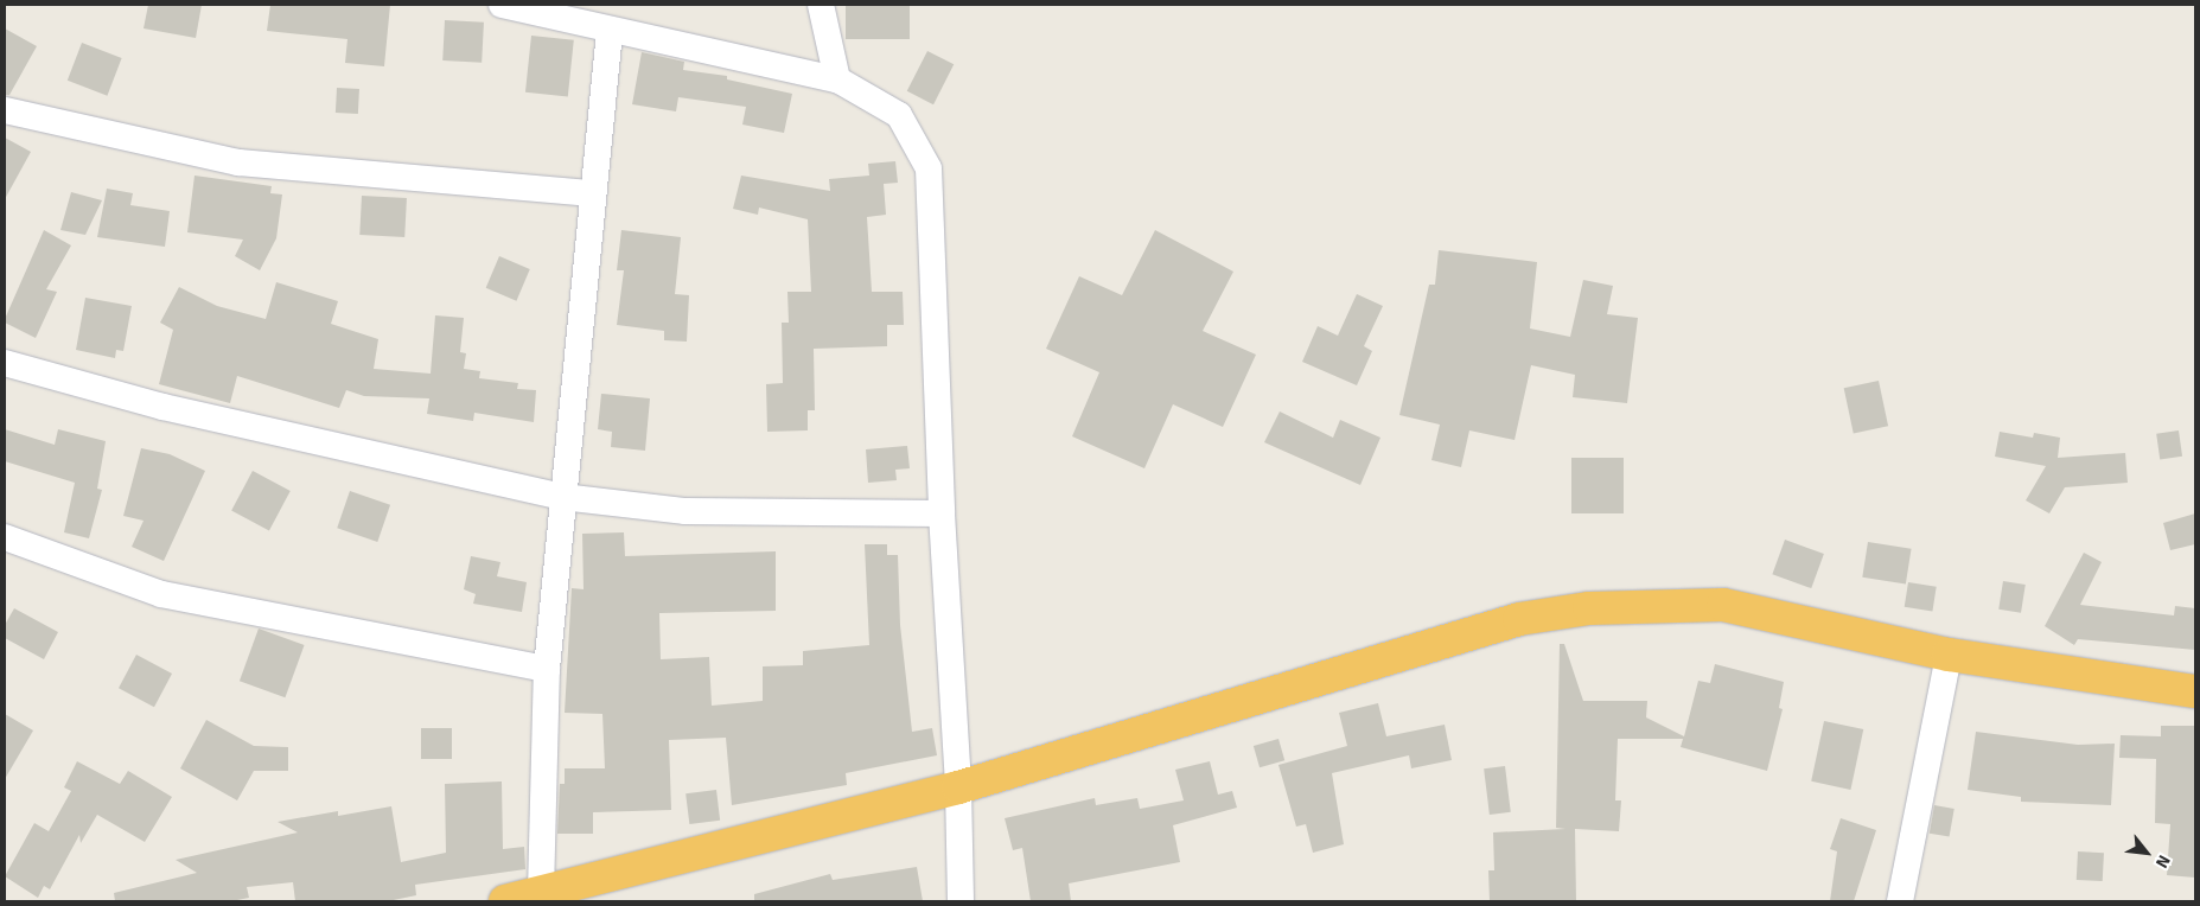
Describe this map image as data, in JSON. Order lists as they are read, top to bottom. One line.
{"north":"bottom right"}
